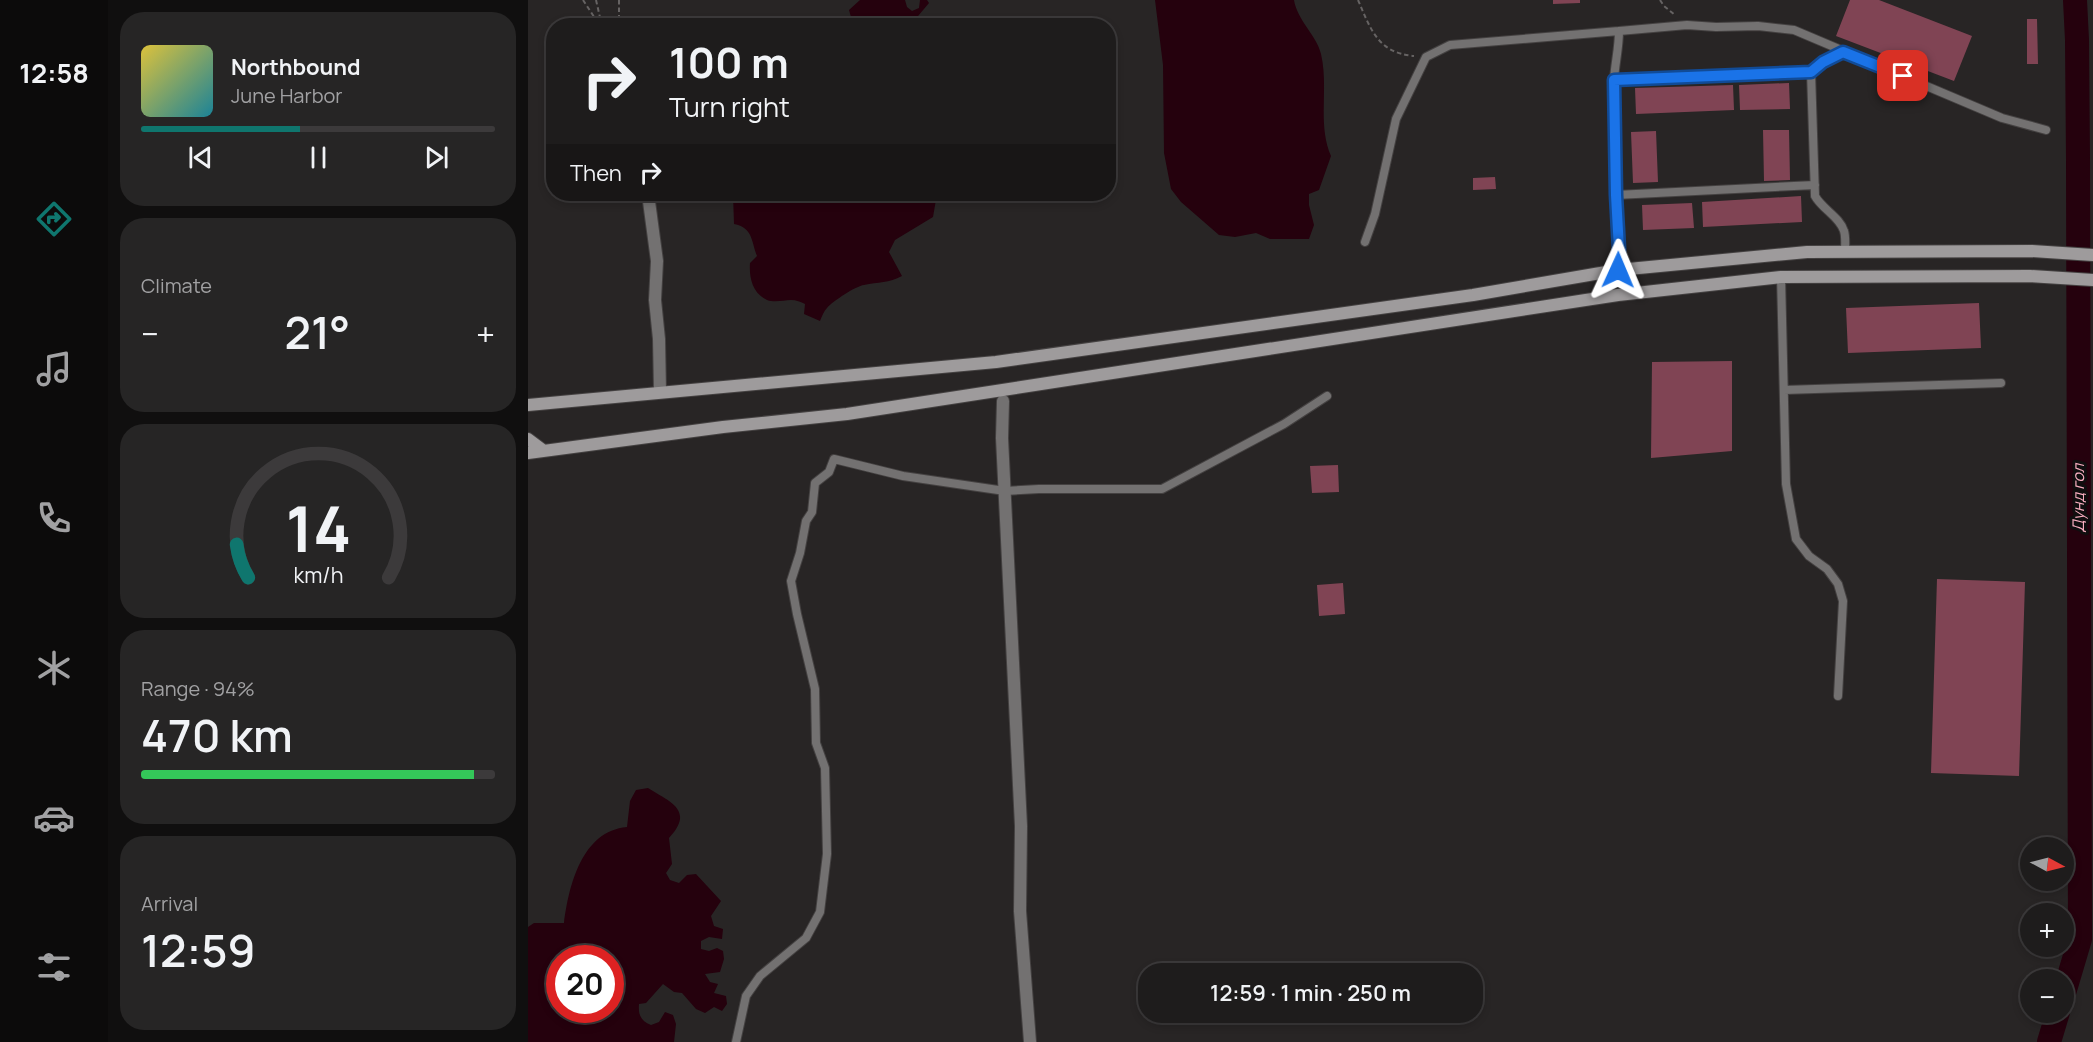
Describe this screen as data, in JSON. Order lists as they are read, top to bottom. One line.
{"water":["Дунд гол"],"north":"right","page":{"tabs":"12:58","turn":["100 m","Turn right"],"song":["Northbound","June Harbor"],"then":"Then","tile":["Climate",["Range · 94%","470 km"],["Arrival","12:59"]],"heat":["−","21°","+"],"map_buttons":["+","−"],"limit":"20","trip":"12:59 · 1 min · 250 m","gauge":["14","km/h"]}}
